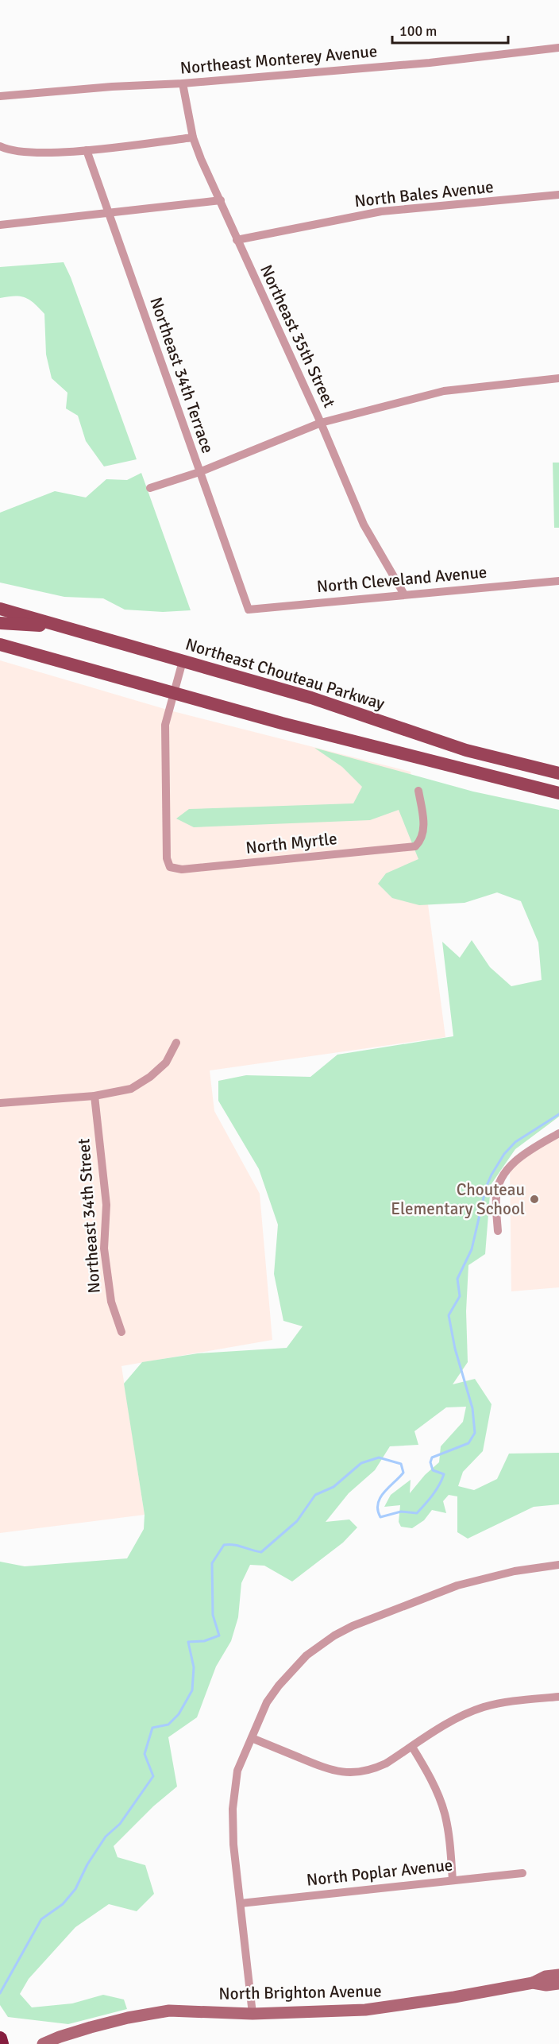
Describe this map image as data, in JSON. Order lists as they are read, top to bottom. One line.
{"streets":{"main road":["Northeast Chouteau Parkway","North Brighton Avenue"],"street":["Northeast Monterey Avenue","North Bales Avenue","Northeast 35th Street","Northeast 34th Terrace","North Cleveland Avenue","North Myrtle","Northeast 34th Street","North Poplar Avenue"]},"crossings":[["Northeast Monterey Avenue","Northeast 35th Street"],["North Bales Avenue","Northeast 35th Street"],["Northeast 35th Street","North Cleveland Avenue"],["Northeast 34th Terrace","North Cleveland Avenue"]],"places":["Chouteau Elementary School"],"scale_bar":"100 m"}
